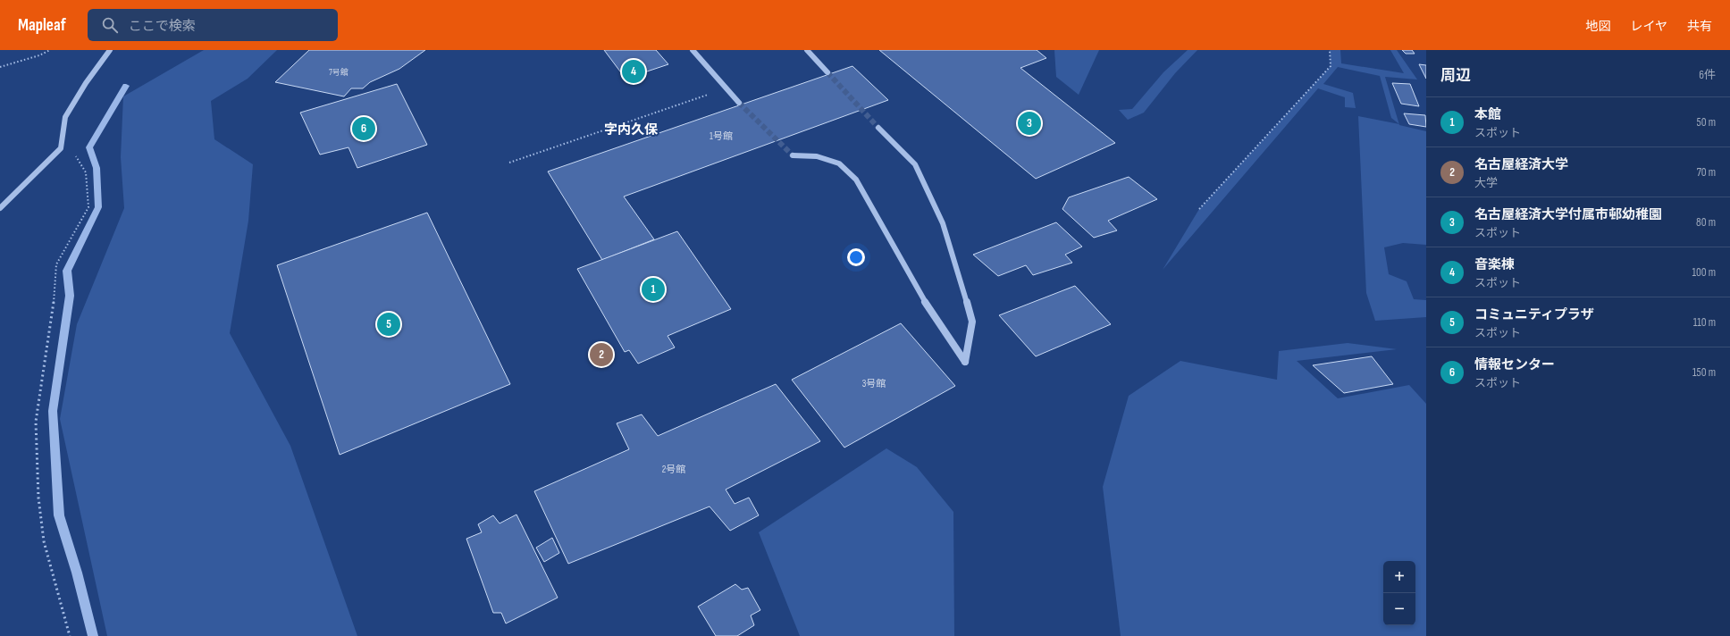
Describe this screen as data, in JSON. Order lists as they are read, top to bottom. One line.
{"districts":["字内久保"],"house_numbers":["7号館","1号館","3号館","2号館"],"page":{"header":"Mapleaf","search":"ここで検索","nav":["地図","レイヤ","共有"],"heading":["周辺","6件"],"pins":["4","3","6","1","5","2"],"list":[{"mark":"1","name":"本館","note":"スポット","value":"50 m"},{"mark":"2","name":"名古屋経済大学","note":"大学","value":"70 m"},{"mark":"3","name":"名古屋経済大学付属市邨幼稚園","note":"スポット","value":"80 m"},{"mark":"4","name":"音楽棟","note":"スポット","value":"100 m"},{"mark":"5","name":"コミュニティプラザ","note":"スポット","value":"110 m"},{"mark":"6","name":"情報センター","note":"スポット","value":"150 m"}],"map_buttons":["+","−"]}}
